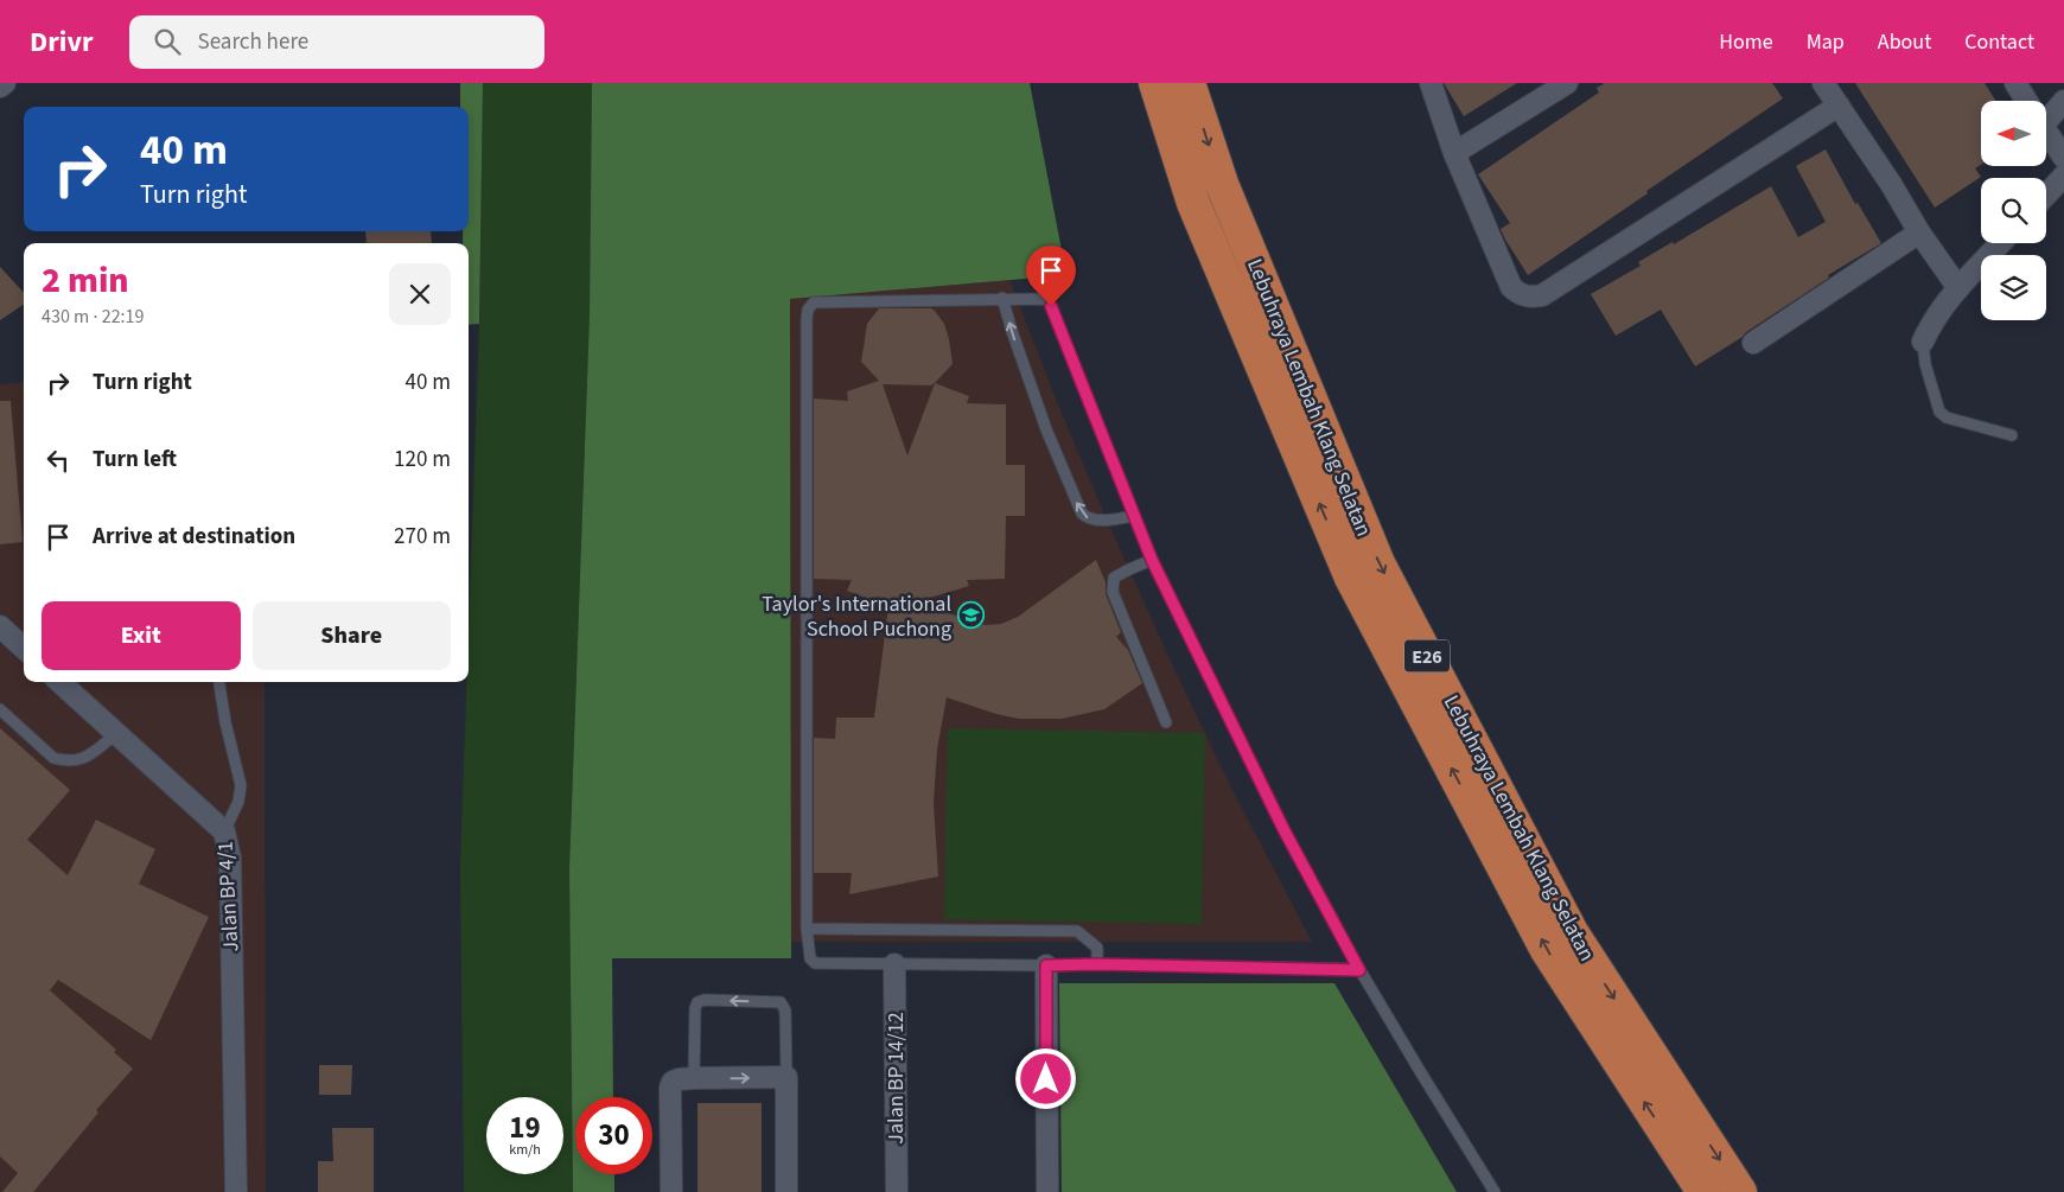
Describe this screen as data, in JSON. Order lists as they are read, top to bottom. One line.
{"streets":{"highway":["Lebuhraya Lembah Klang Selatan","E26"],"street":["Jalan BP 4/1","Jalan BP 14/12"]},"places":{"school or university":["Taylor's International School Puchong"]},"north":"left","page":{"header":"Drivr","search":"Search here","nav":["Home","Map","About","Contact"],"turn":["40 m","Turn right"],"heading":["2 min","430 m · 22:19"],"list":[{"name":"Turn right","value":"40 m"},{"name":"Turn left","value":"120 m"},{"name":"Arrive at destination","value":"270 m"}],"buttons":["Exit","Share"],"speed":"19 km/h","limit":"30"}}
